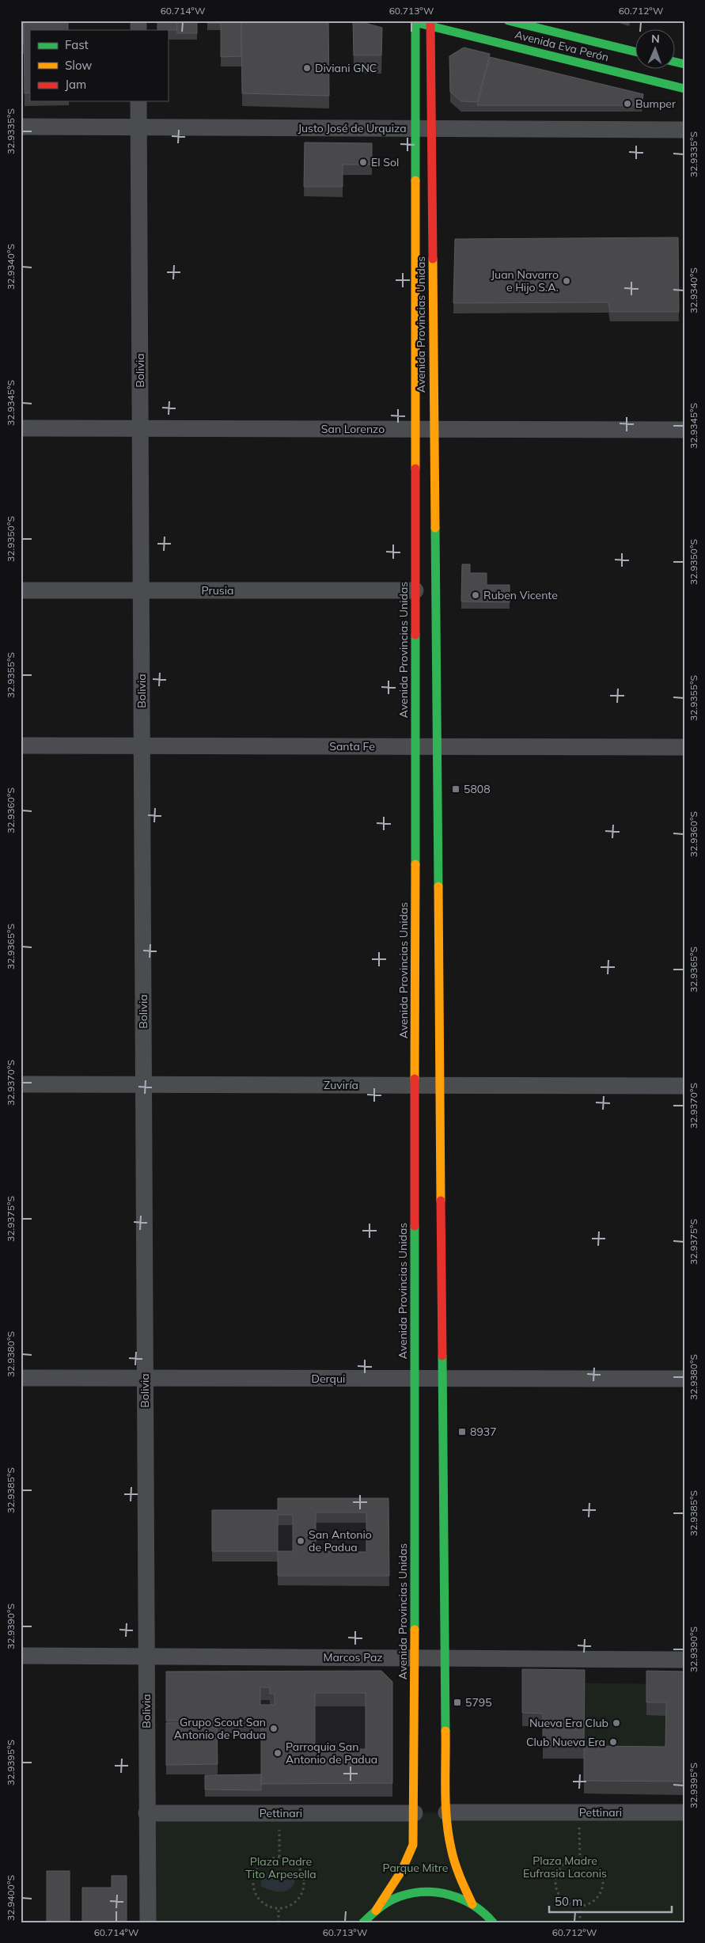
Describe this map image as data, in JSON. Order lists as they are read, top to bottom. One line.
{"streets":{"main road":["Avenida Eva Perón","Avenida Provincias Unidas"],"street":["Justo José de Urquiza","Bolivia","San Lorenzo","Prusia","Santa Fe","Zuviría","Derqui","Marcos Paz","Pettinari"]},"crossings":[["Avenida Eva Perón","Avenida Provincias Unidas"],["Justo José de Urquiza","Avenida Provincias Unidas"],["Justo José de Urquiza","Bolivia"],["Avenida Provincias Unidas","San Lorenzo"],["Avenida Provincias Unidas","Prusia"],["Avenida Provincias Unidas","Santa Fe"],["Avenida Provincias Unidas","Zuviría"],["Avenida Provincias Unidas","Derqui"],["Avenida Provincias Unidas","Marcos Paz"],["Avenida Provincias Unidas","Pettinari"],["Bolivia","San Lorenzo"],["Bolivia","Prusia"],["Bolivia","Santa Fe"],["Bolivia","Zuviría"],["Bolivia","Derqui"],["Bolivia","Marcos Paz"],["Bolivia","Pettinari"]],"parks":["Plaza Madre Eufrasia Laconis","Plaza Padre Tito Arpesella","Parque Mitre"],"places":{"other":["Diviani GNC","Bumper","El Sol","Juan Navarro e Hijo S.A.","Ruben Vicente","San Antonio de Padua","Nueva Era Club","Grupo Scout San Antonio de Padua","Club Nueva Era","Parroquia San Antonio de Padua"],"transit":["5808","8937","5795"]},"legend":["Fast","Slow","Jam"],"scale_bar":"50 m","north":"top","coordinates":["60.714°W","60.713°W","60.712°W","32.9335°S","32.9340°S","32.9345°S","32.9350°S","32.9355°S","32.9360°S","32.9365°S","32.9370°S","32.9375°S","32.9380°S","32.9385°S","32.9390°S","32.9395°S","32.9400°S"]}
